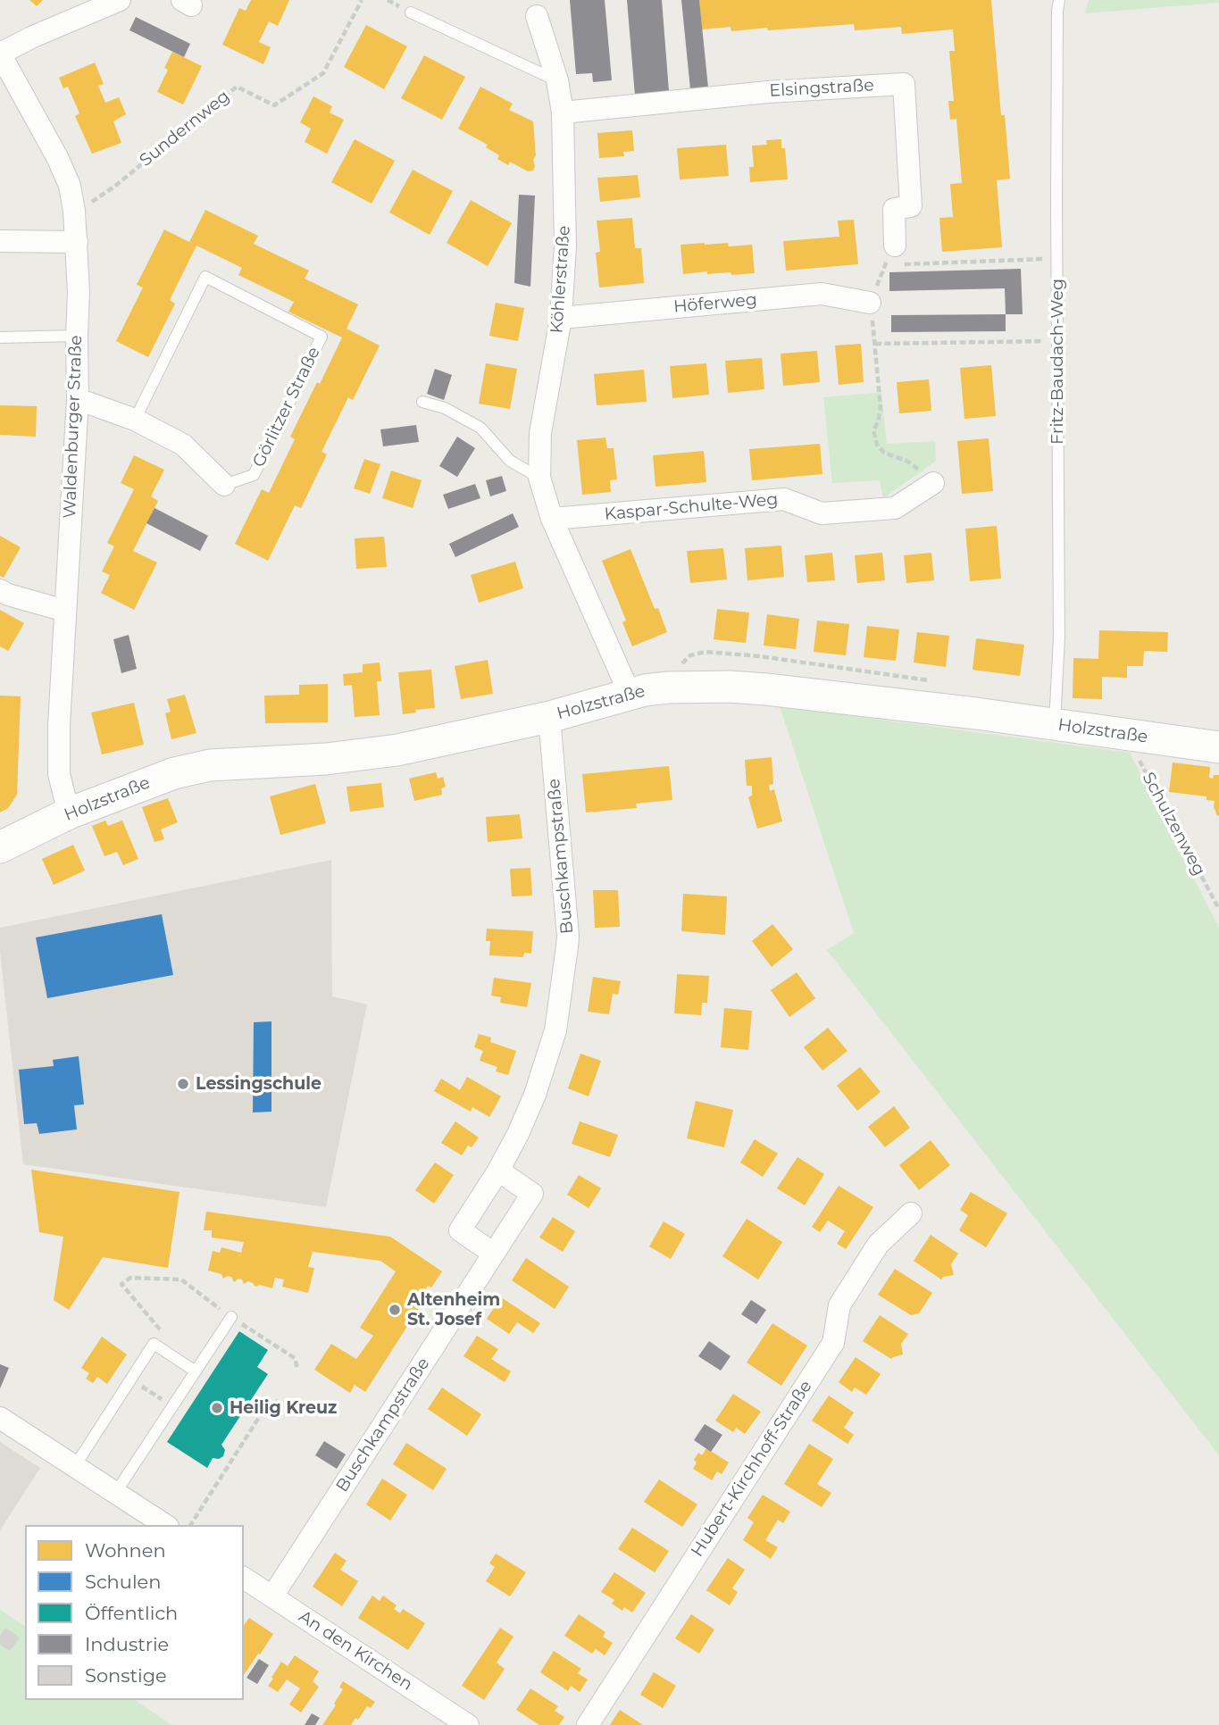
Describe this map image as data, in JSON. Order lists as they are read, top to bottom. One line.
{"streets":{"street":["Elsingstraße","Köhlerstraße","Höferweg","Görlitzer Straße","Waldenburger Straße","Kaspar-Schulte-Weg","Holzstraße","Buschkampstraße","Hubert-Kirchhoff-Straße","An den Kirchen"],"lane":["Fritz-Baudach-Weg"],"path":["Sundernweg","Schulzenweg"]},"crossings":[["Elsingstraße","Köhlerstraße"],["Sundernweg","Waldenburger Straße"],["Köhlerstraße","Höferweg"],["Köhlerstraße","Kaspar-Schulte-Weg"],["Köhlerstraße","Holzstraße"],["Fritz-Baudach-Weg","Holzstraße"],["Görlitzer Straße","Waldenburger Straße"],["Waldenburger Straße","Holzstraße"],["Holzstraße","Schulzenweg"],["Holzstraße","Buschkampstraße"],["Buschkampstraße","An den Kirchen"]],"places":["Lessingschule","Altenheim St. Josef","Heilig Kreuz"],"legend":["Wohnen","Schulen","Öffentlich","Industrie","Sonstige"]}
